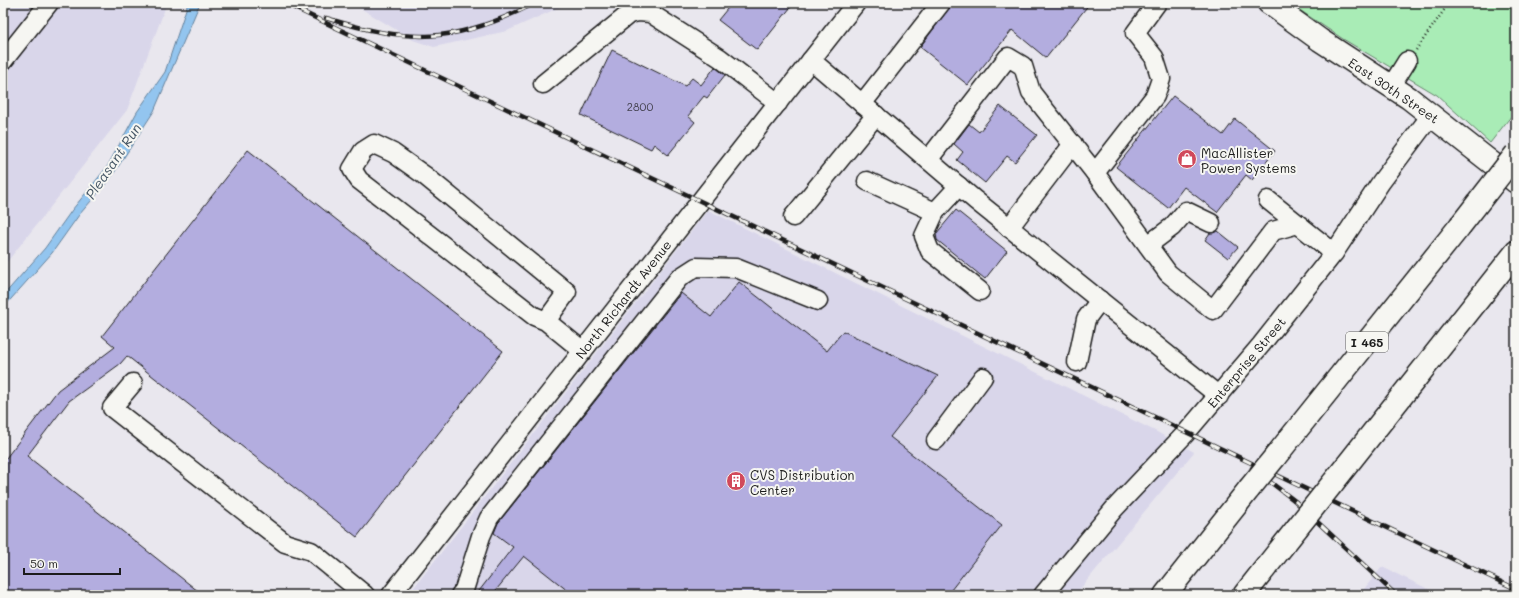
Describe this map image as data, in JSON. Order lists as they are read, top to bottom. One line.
{"streets":{"main road":["East 30th Street","I 465"],"street":["North Richardt Avenue","Enterprise Street"]},"crossings":[["East 30th Street","Enterprise Street"]],"water":["Pleasant Run"],"places":{"shop":["MacAllister Power Systems"],"building":["CVS Distribution Center"]},"house_numbers":["2800"],"scale_bar":"50 m"}
